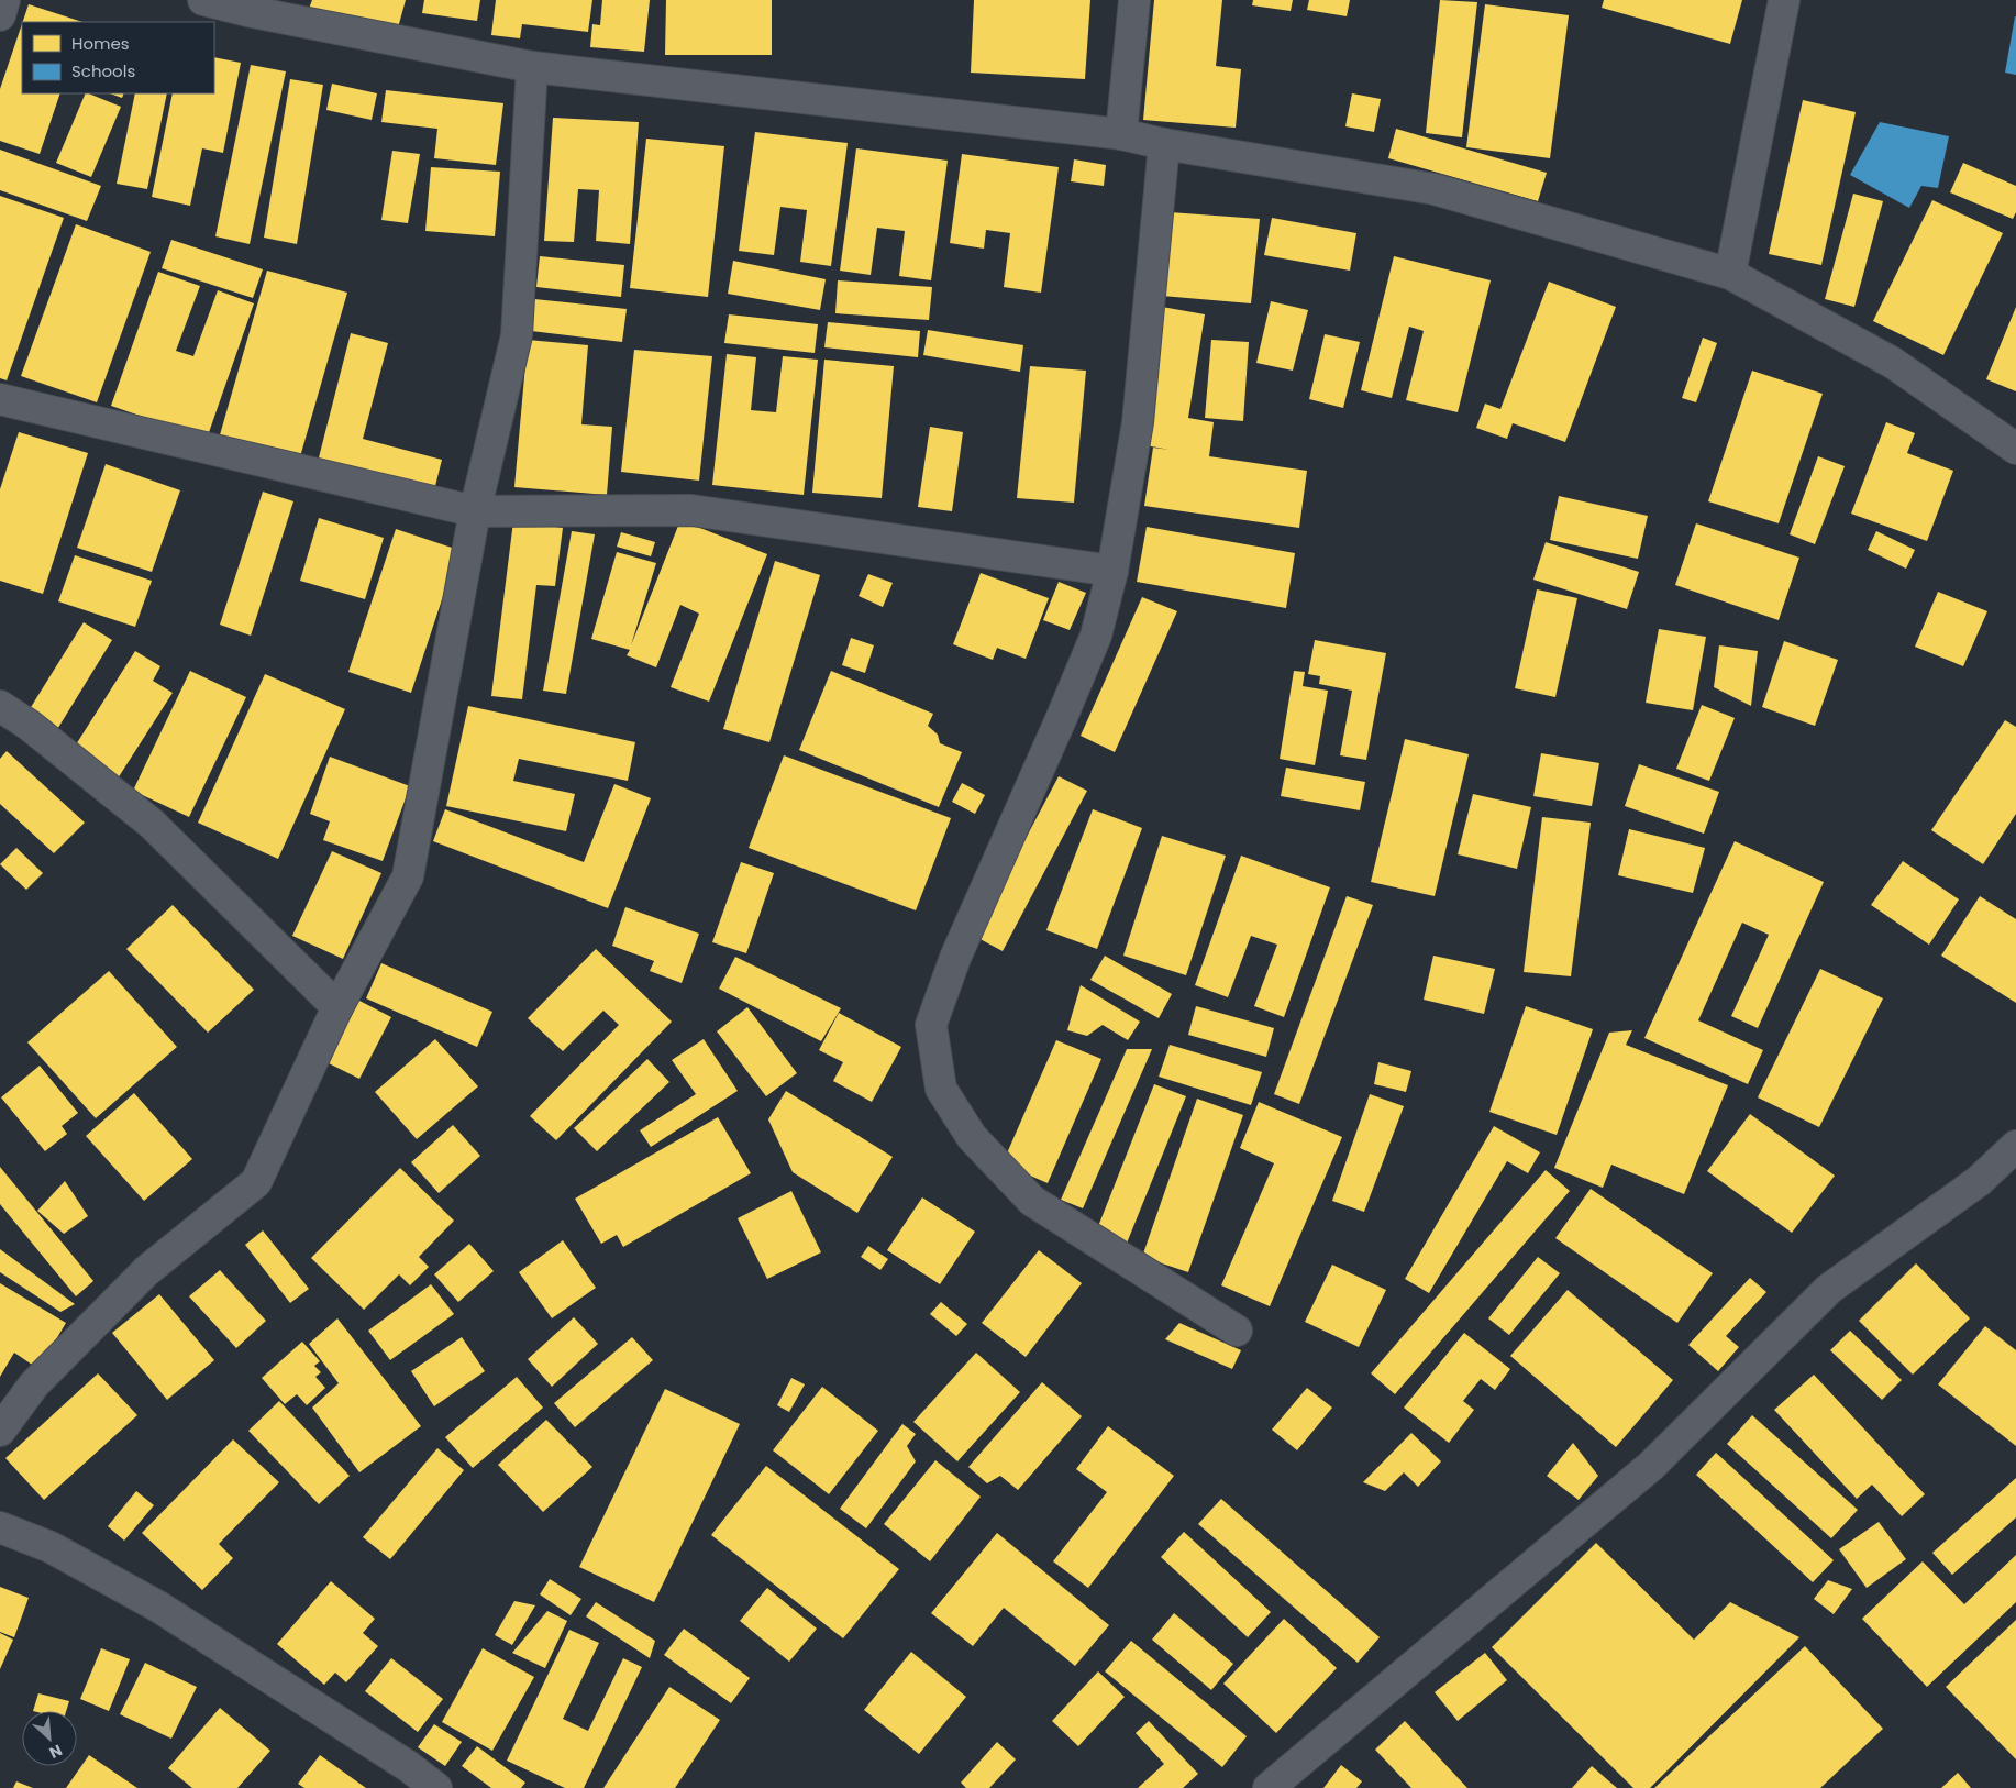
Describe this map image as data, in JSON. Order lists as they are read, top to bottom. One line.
{"legend":["Homes","Schools"],"north":"bottom right"}
